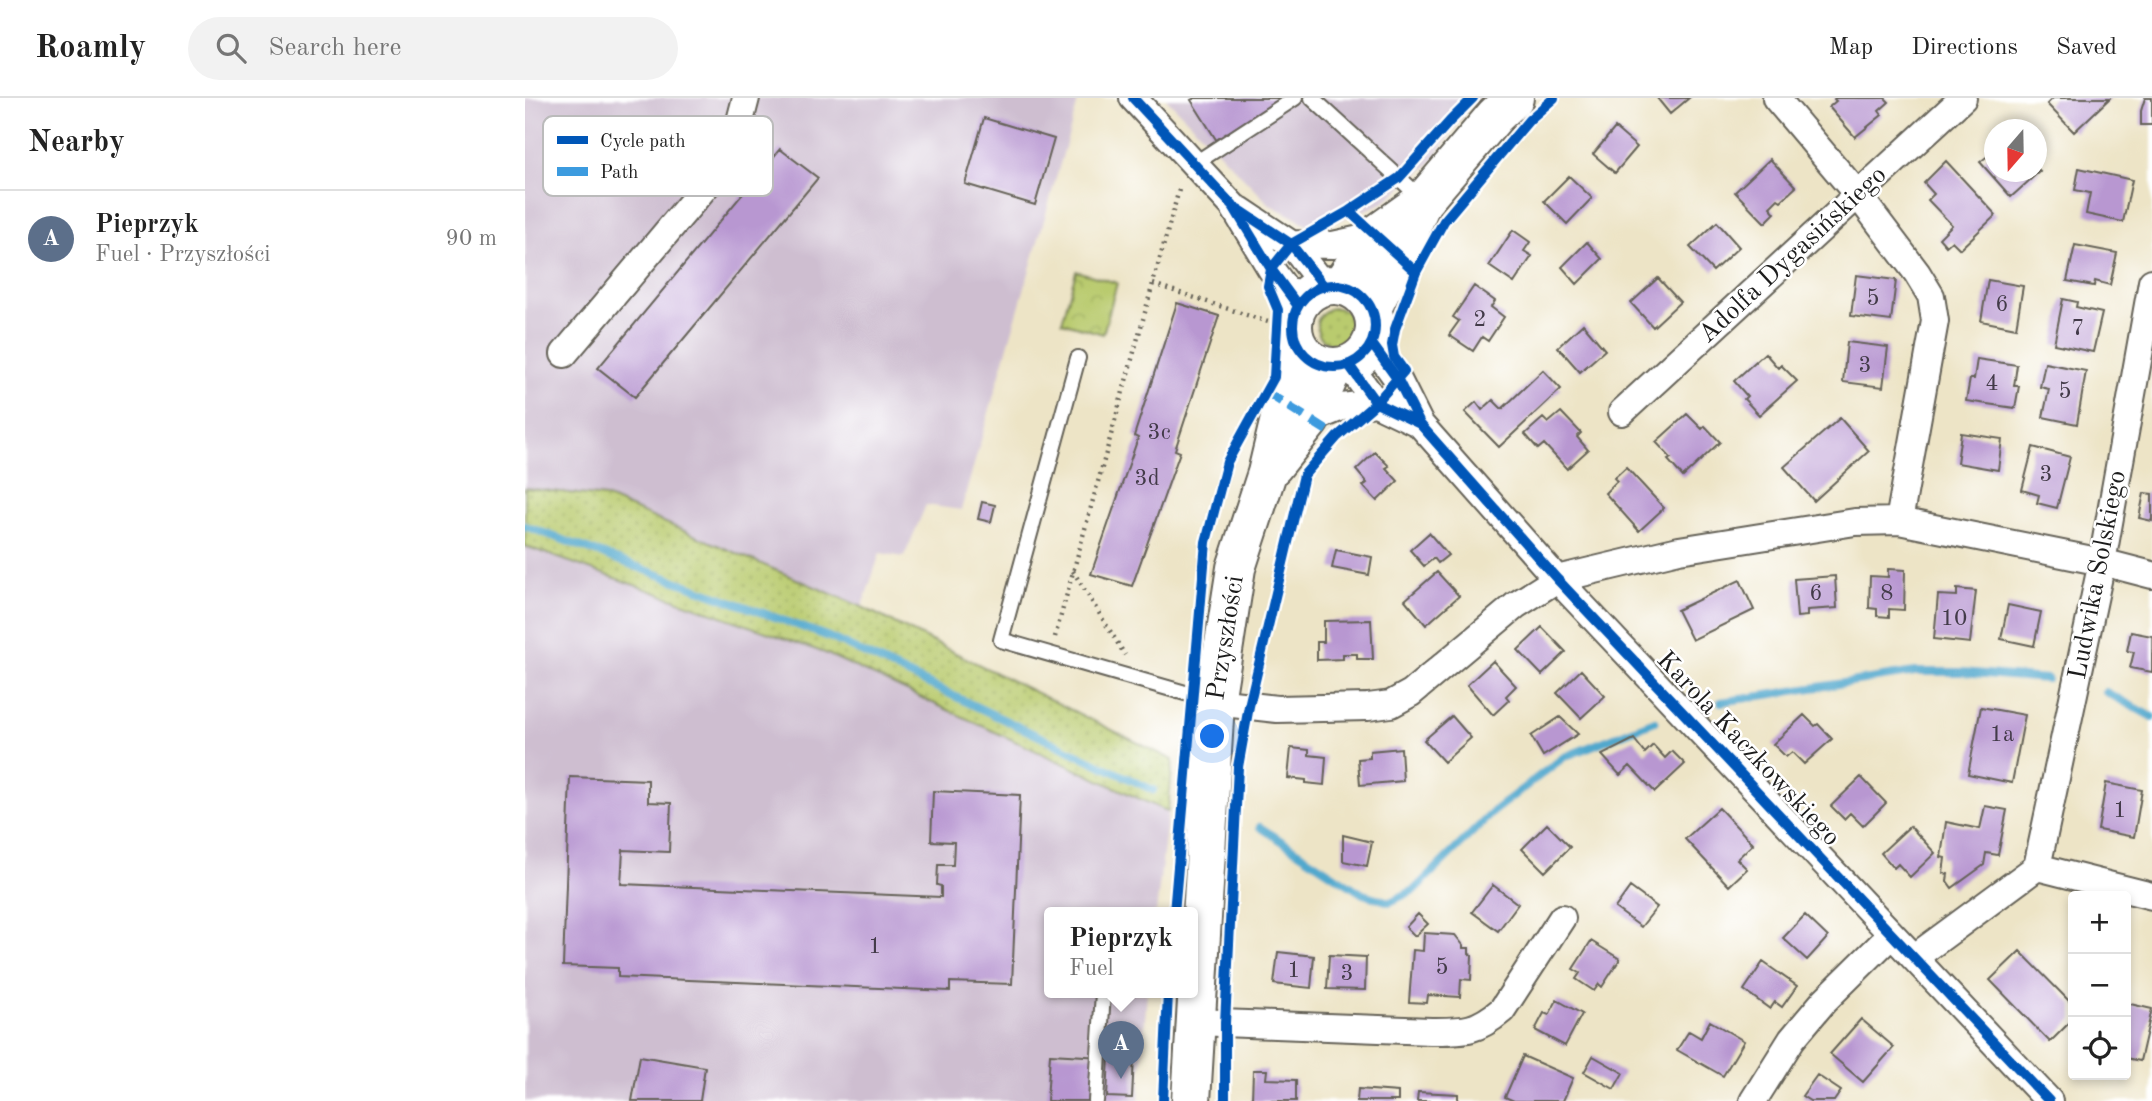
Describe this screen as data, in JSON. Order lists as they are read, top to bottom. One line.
{"streets":{"street":["Adolfa Dygasińskiego","Ludwika Solskiego","Przyszłości","Karola Kaczkowskiego"]},"crossings":[["Przyszłości","Karola Kaczkowskiego"]],"house_numbers":["5","6","2","7","3","4","5","3c","3","3d","6","8","10","1a","1","1","5","1","3"],"legend":["Cycle path","Path"],"north":"bottom","page":{"header":"Roamly","search":"Search here","nav":["Map","Directions","Saved"],"heading":"Nearby","list":[{"mark":"A","name":"Pieprzyk","note":"Fuel · Przyszłości","value":"90 m"}],"map_buttons":["+","−"],"popup":["Pieprzyk","Fuel"],"pins":"A"}}
